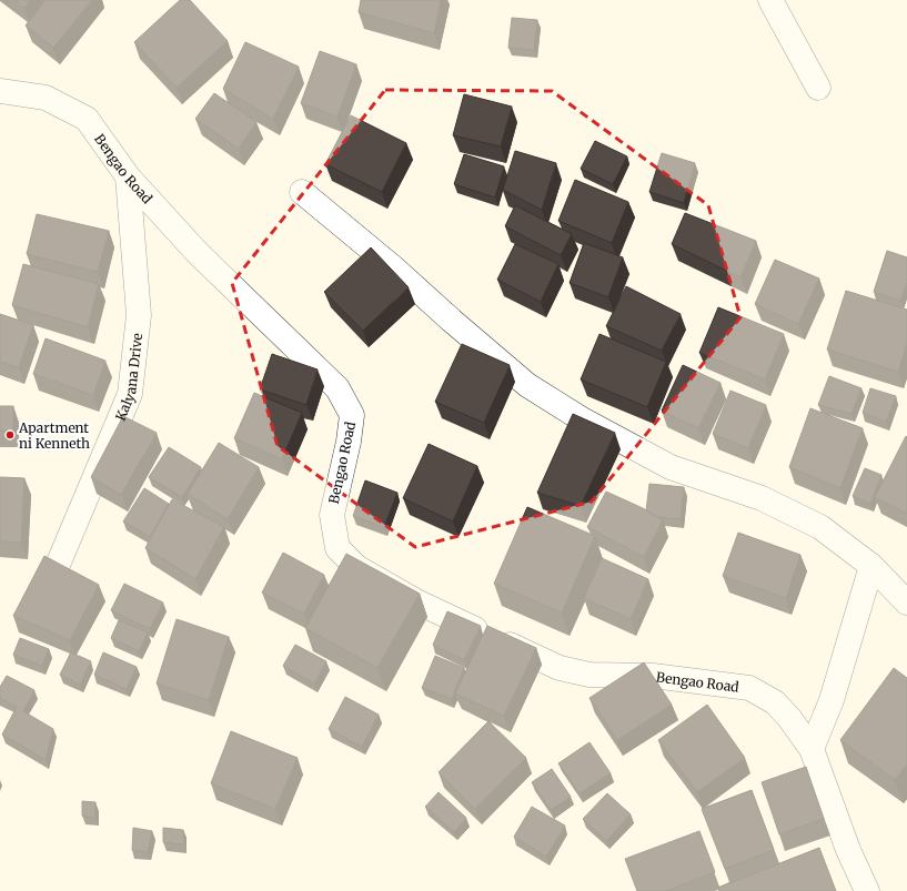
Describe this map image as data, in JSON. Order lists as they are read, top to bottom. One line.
{"streets":{"street":["Bengao Road","Kalyana Drive"]},"crossings":[["Bengao Road","Kalyana Drive"]],"places":["Apartment ni Kenneth"]}
